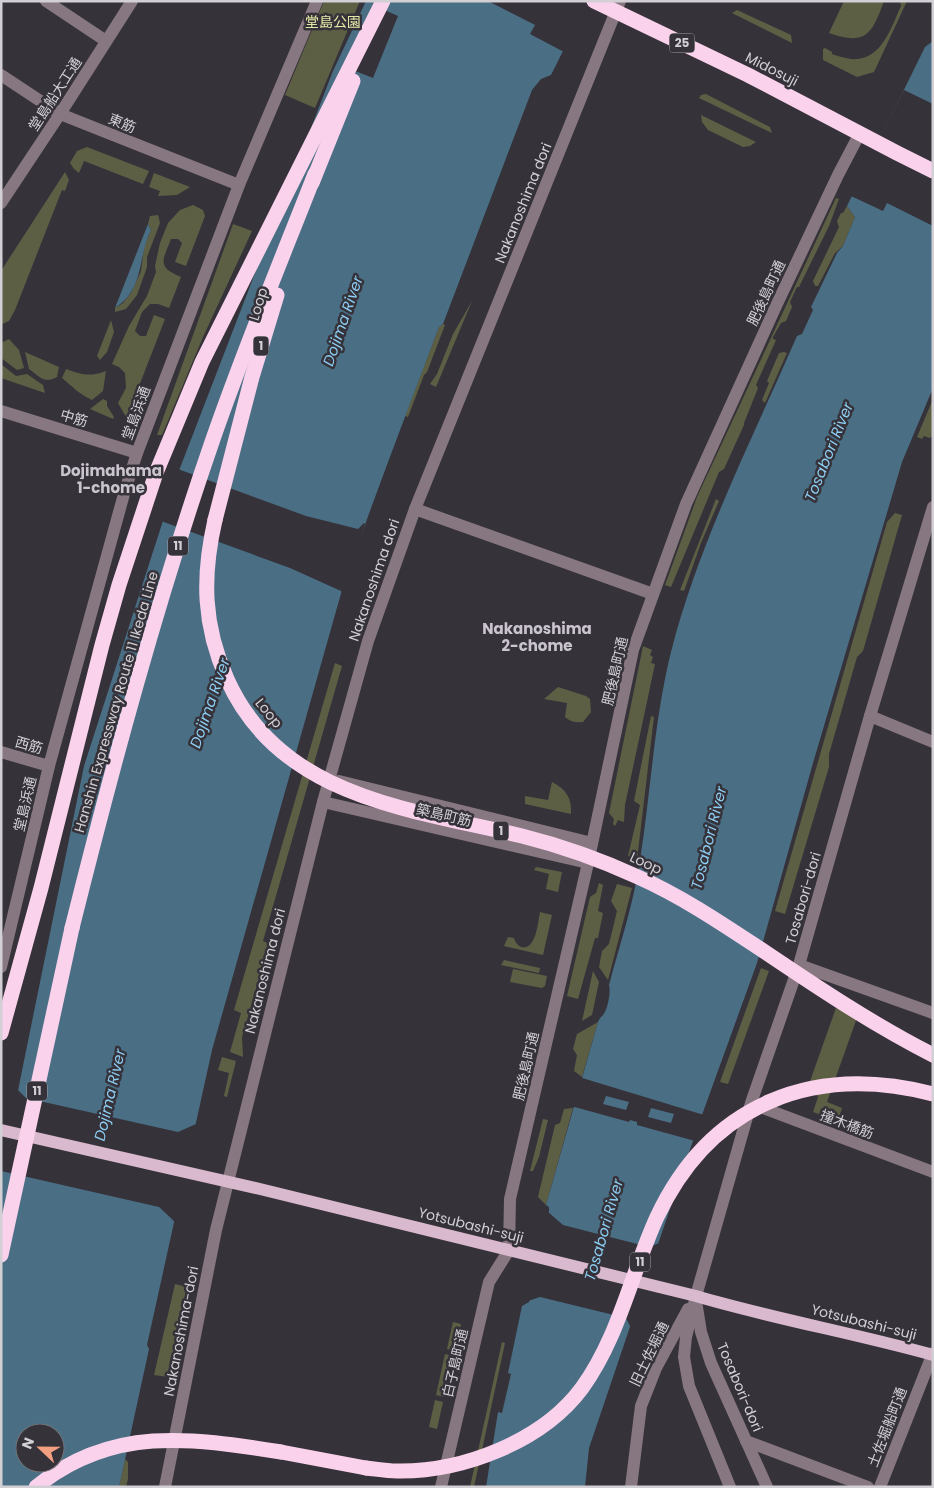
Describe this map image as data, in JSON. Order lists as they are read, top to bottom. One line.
{"streets":{"highway":["25","Midosuji","Loop","1","11","Hanshin Expressway Route 11 Ikeda Line"],"main road":["Yotsubashi-suji"],"street":["堂島船大工通","東筋","Nakanoshima dori","肥後島町通","堂島浜通","中筋","西筋","築島町筋","Tosabori-dori","撞木橋筋","Nakanoshima-dori","旧土佐堀通","白子島町通","土佐堀船町通"]},"crossings":[["Midosuji","Nakanoshima dori"],["Midosuji","肥後島町通"],["堂島船大工通","東筋"],["東筋","堂島浜通"],["Nakanoshima dori","築島町筋"],["Nakanoshima dori","Yotsubashi-suji"],["Nakanoshima dori","Nakanoshima-dori"],["肥後島町通","築島町筋"],["肥後島町通","Yotsubashi-suji"],["肥後島町通","白子島町通"],["Loop","Hanshin Expressway Route 11 Ikeda Line"],["堂島浜通","中筋"],["堂島浜通","西筋"],["Tosabori-dori","撞木橋筋"],["Tosabori-dori","Yotsubashi-suji"],["Tosabori-dori","旧土佐堀通"],["Yotsubashi-suji","Nakanoshima-dori"],["Yotsubashi-suji","旧土佐堀通"],["Yotsubashi-suji","白子島町通"],["Yotsubashi-suji","土佐堀船町通"]],"districts":["Dojimahama 1-chome","Nakanoshima 2-chome"],"water":["Dojima River","Tosabori River"],"parks":["堂島公園"],"north":"left"}
